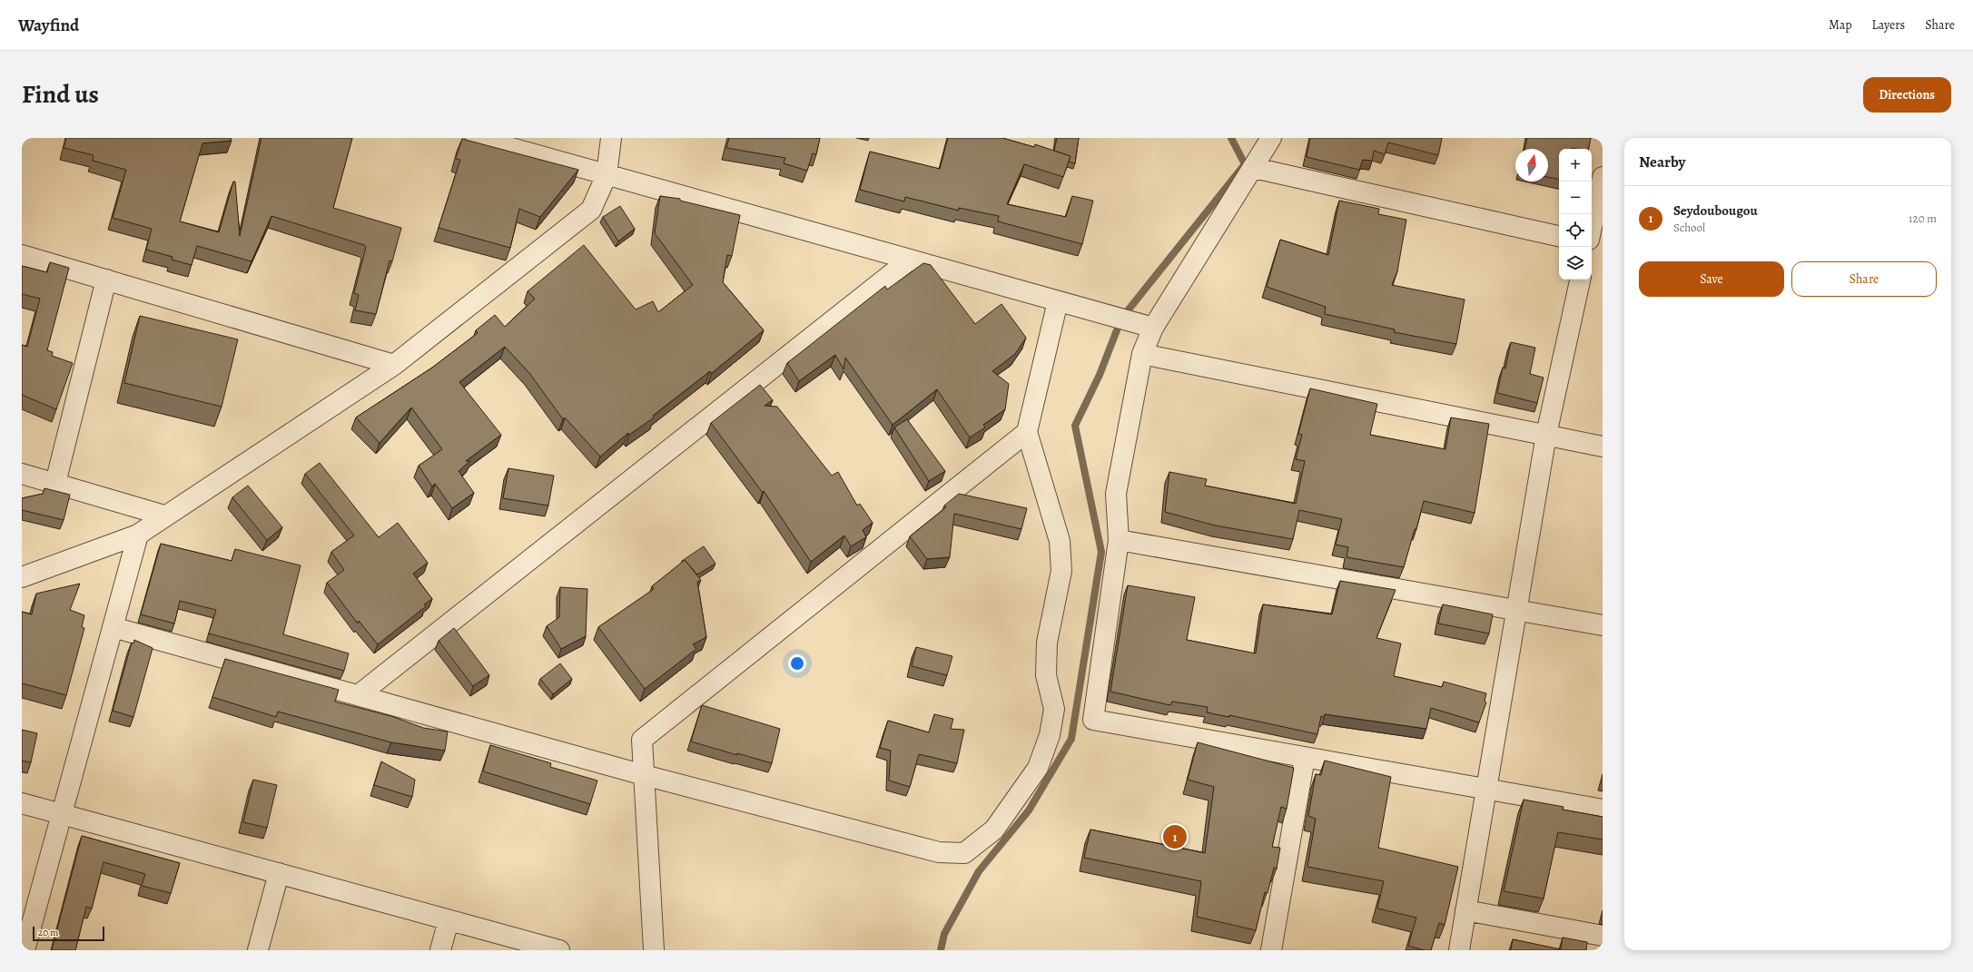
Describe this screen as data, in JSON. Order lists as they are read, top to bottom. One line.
{"scale_bar":"20 m","north":"top","page":{"header":"Wayfind","nav":["Map","Layers","Share"],"title":"Find us","buttons":["Directions",["Save","Share"]],"heading":"Nearby","map_buttons":["+","−"],"list":[{"mark":"1","name":"Seydoubougou","note":"School","value":"120 m"}],"pins":"1","scale":"20 m"}}
